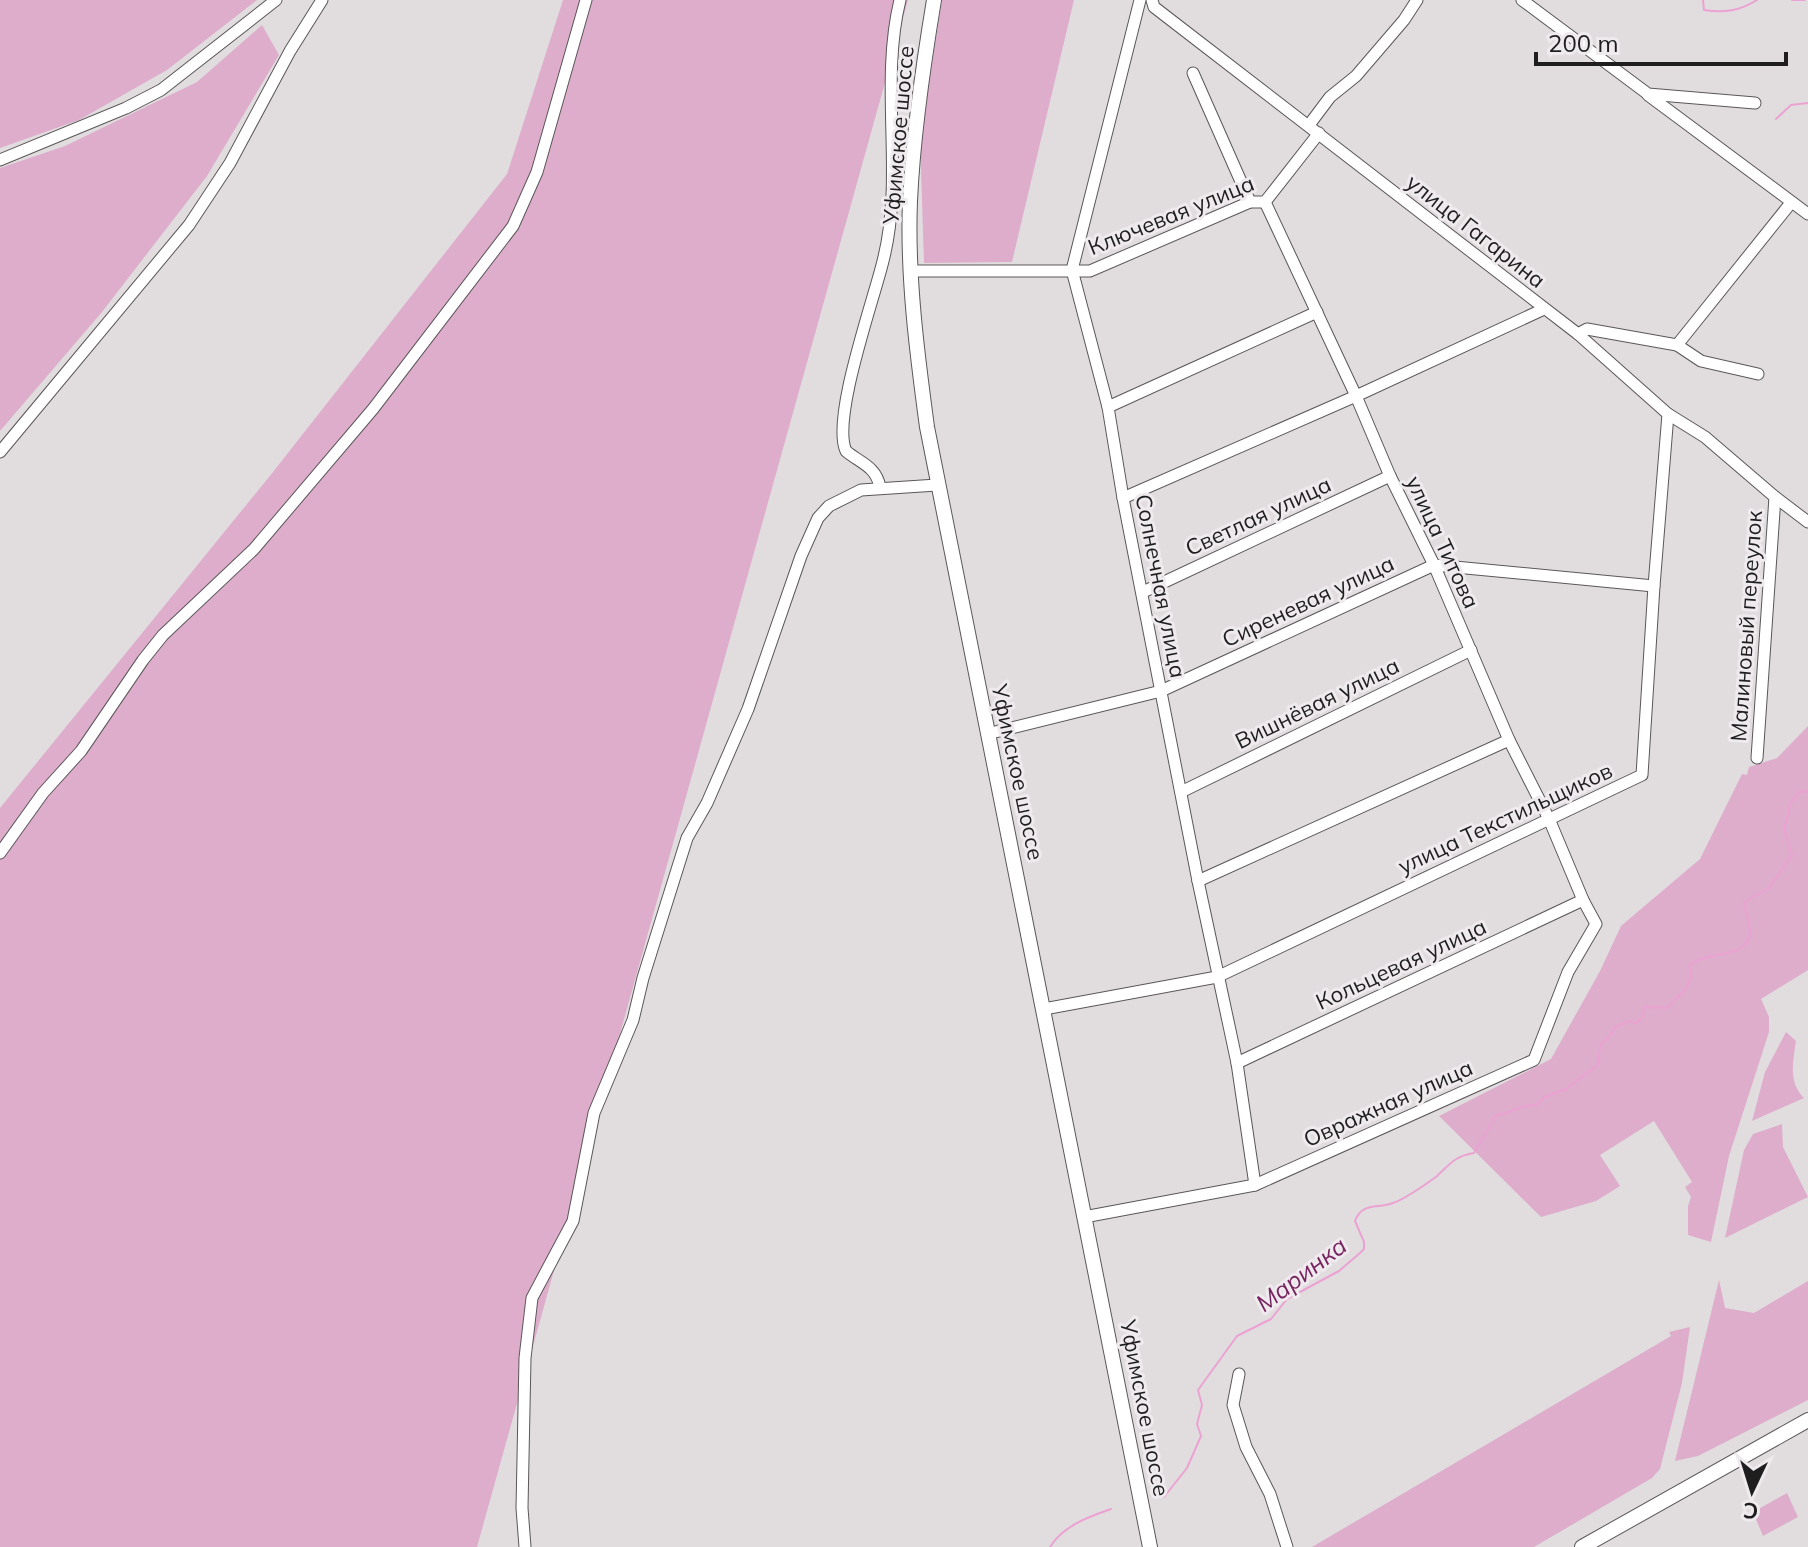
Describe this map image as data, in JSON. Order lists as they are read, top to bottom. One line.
{"streets":{"main road":["Уфимское шоссе"],"street":["Ключевая улица","улица Гагарина","Светлая улица","улица Титова","Солнечная улица","Сиреневая улица","Малиновый переулок","Вишнёвая улица","улица Текстильщиков","Кольцевая улица","Овражная улица"]},"crossings":[["Уфимское шоссе","Ключевая улица"],["Уфимское шоссе","Сиреневая улица"],["Уфимское шоссе","улица Текстильщиков"],["Уфимское шоссе","Овражная улица"],["Ключевая улица","улица Гагарина"],["Ключевая улица","улица Титова"],["Ключевая улица","Солнечная улица"],["улица Гагарина","Малиновый переулок"],["улица Гагарина","улица Текстильщиков"],["Светлая улица","улица Титова"],["Светлая улица","Солнечная улица"],["улица Титова","Сиреневая улица"],["улица Титова","Вишнёвая улица"],["улица Титова","улица Текстильщиков"],["улица Титова","Кольцевая улица"],["улица Титова","Овражная улица"],["Солнечная улица","Сиреневая улица"],["Солнечная улица","Вишнёвая улица"],["Солнечная улица","улица Текстильщиков"],["Солнечная улица","Кольцевая улица"],["Солнечная улица","Овражная улица"],["Кольцевая улица","Овражная улица"]],"water":["Маринка"],"scale_bar":"200 m","north":"bottom"}
